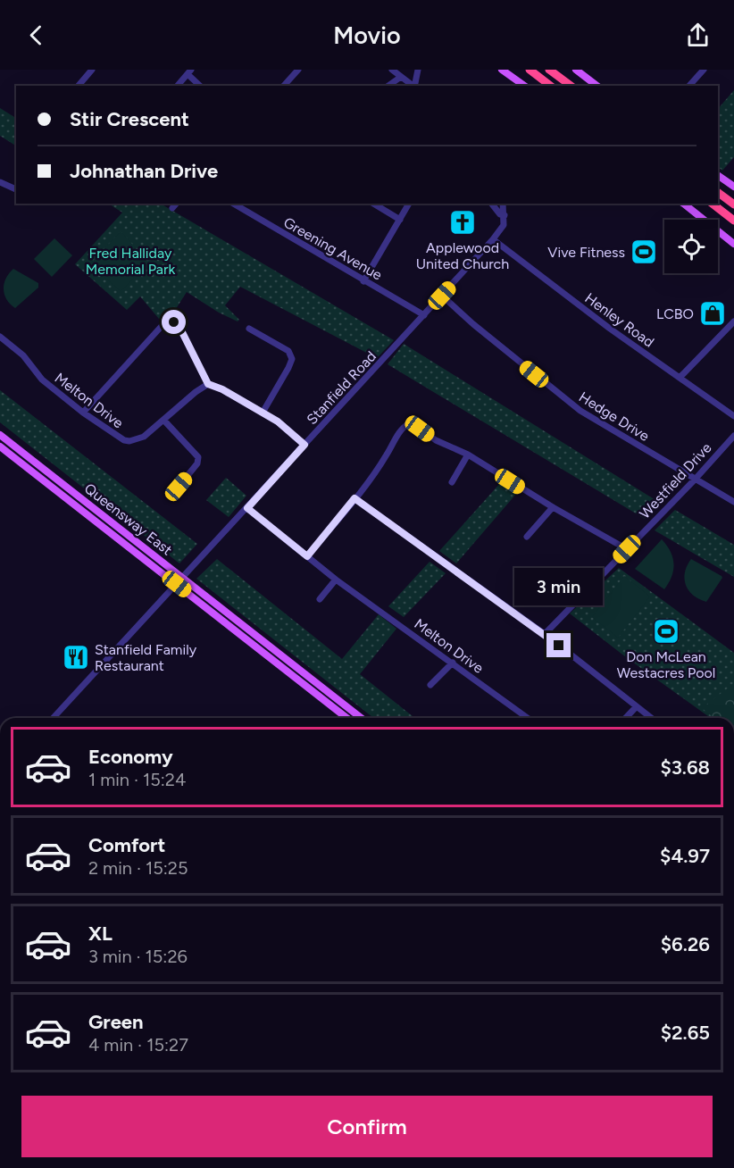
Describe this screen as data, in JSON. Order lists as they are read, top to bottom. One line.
{"streets":{"main road":["Queensway East"],"street":["Greening Avenue","Henley Road","Stanfield Road","Melton Drive","Hedge Drive","Westfield Drive"]},"crossings":[["Greening Avenue","Stanfield Road"],["Henley Road","Stanfield Road"],["Stanfield Road","Melton Drive"],["Stanfield Road","Hedge Drive"],["Stanfield Road","Queensway East"],["Hedge Drive","Westfield Drive"]],"parks":["Fred Halliday Memorial Park"],"places":{"church":["Applewood United Church"],"sports":["Vive Fitness","Don McLean Westacres Pool"],"shop":["LCBO"],"restaurant":["Stanfield Family Restaurant"]},"page":{"header":"Movio","banner":["Stir Crescent","Johnathan Drive"],"bubble":"3 min","list":[{"name":"Economy","note":"1 min · 15:24","value":"$3.68"},{"name":"Comfort","note":"2 min · 15:25","value":"$4.97"},{"name":"XL","note":"3 min · 15:26","value":"$6.26"},{"name":"Green","note":"4 min · 15:27","value":"$2.65"}],"buttons":"Confirm"}}
